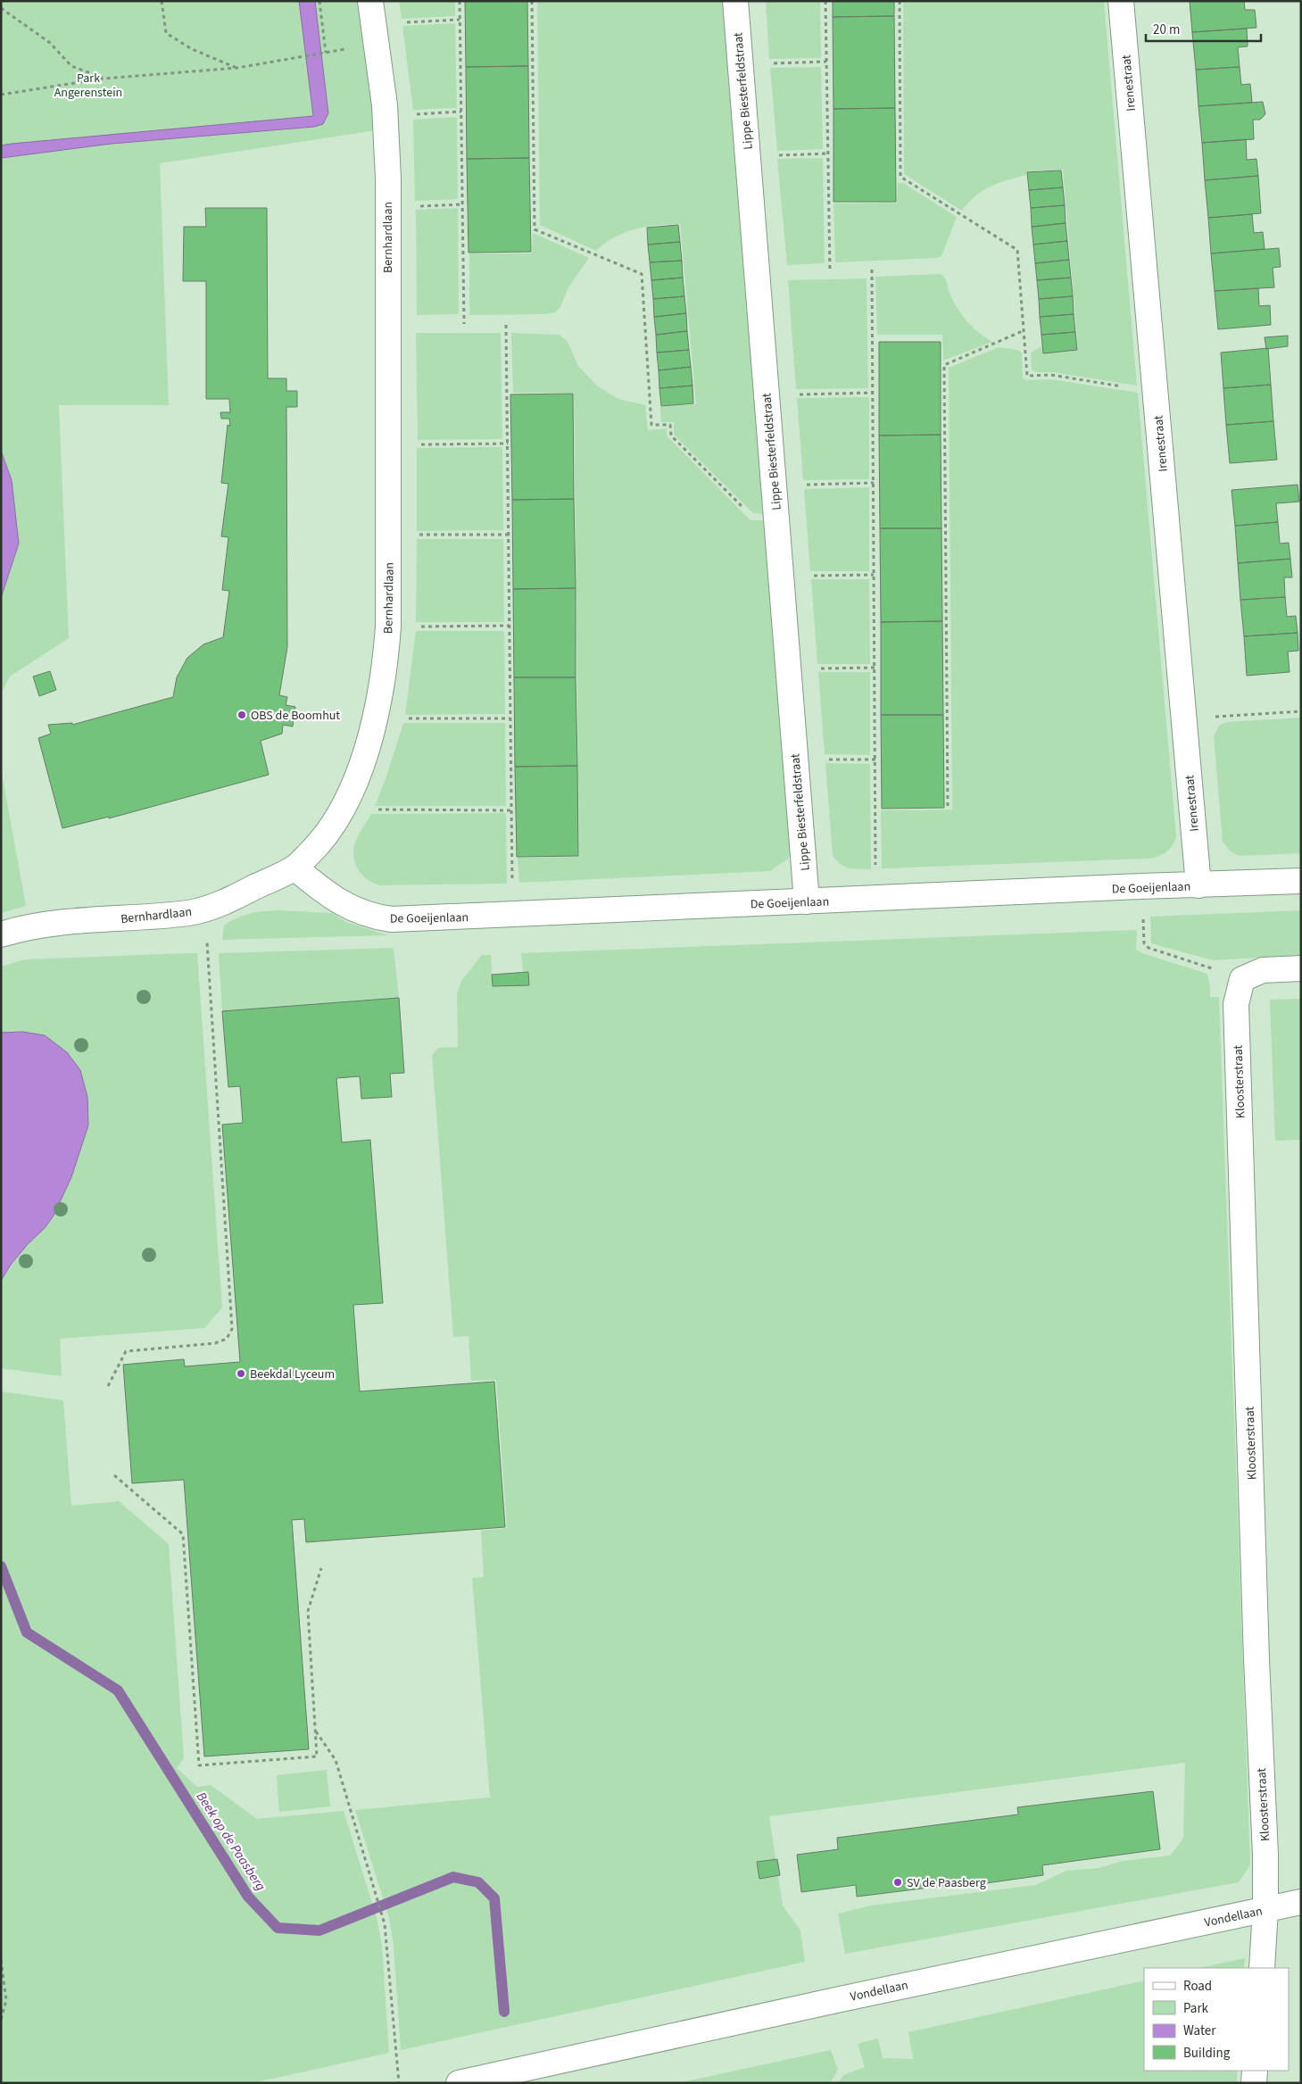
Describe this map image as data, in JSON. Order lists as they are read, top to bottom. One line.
{"streets":{"street":["Irenestraat","Lippe Biesterfeldstraat","Bernhardlaan","De Goeijenlaan","Kloosterstraat","Vondellaan"]},"crossings":[["Irenestraat","De Goeijenlaan"],["Lippe Biesterfeldstraat","De Goeijenlaan"],["Bernhardlaan","De Goeijenlaan"],["Kloosterstraat","Vondellaan"]],"water":["Beek op de Paasberg"],"parks":["Park Angerenstein"],"places":["OBS de Boomhut","Beekdal Lyceum","SV de Paasberg"],"legend":["Road","Park","Water","Building"],"scale_bar":"20 m"}
